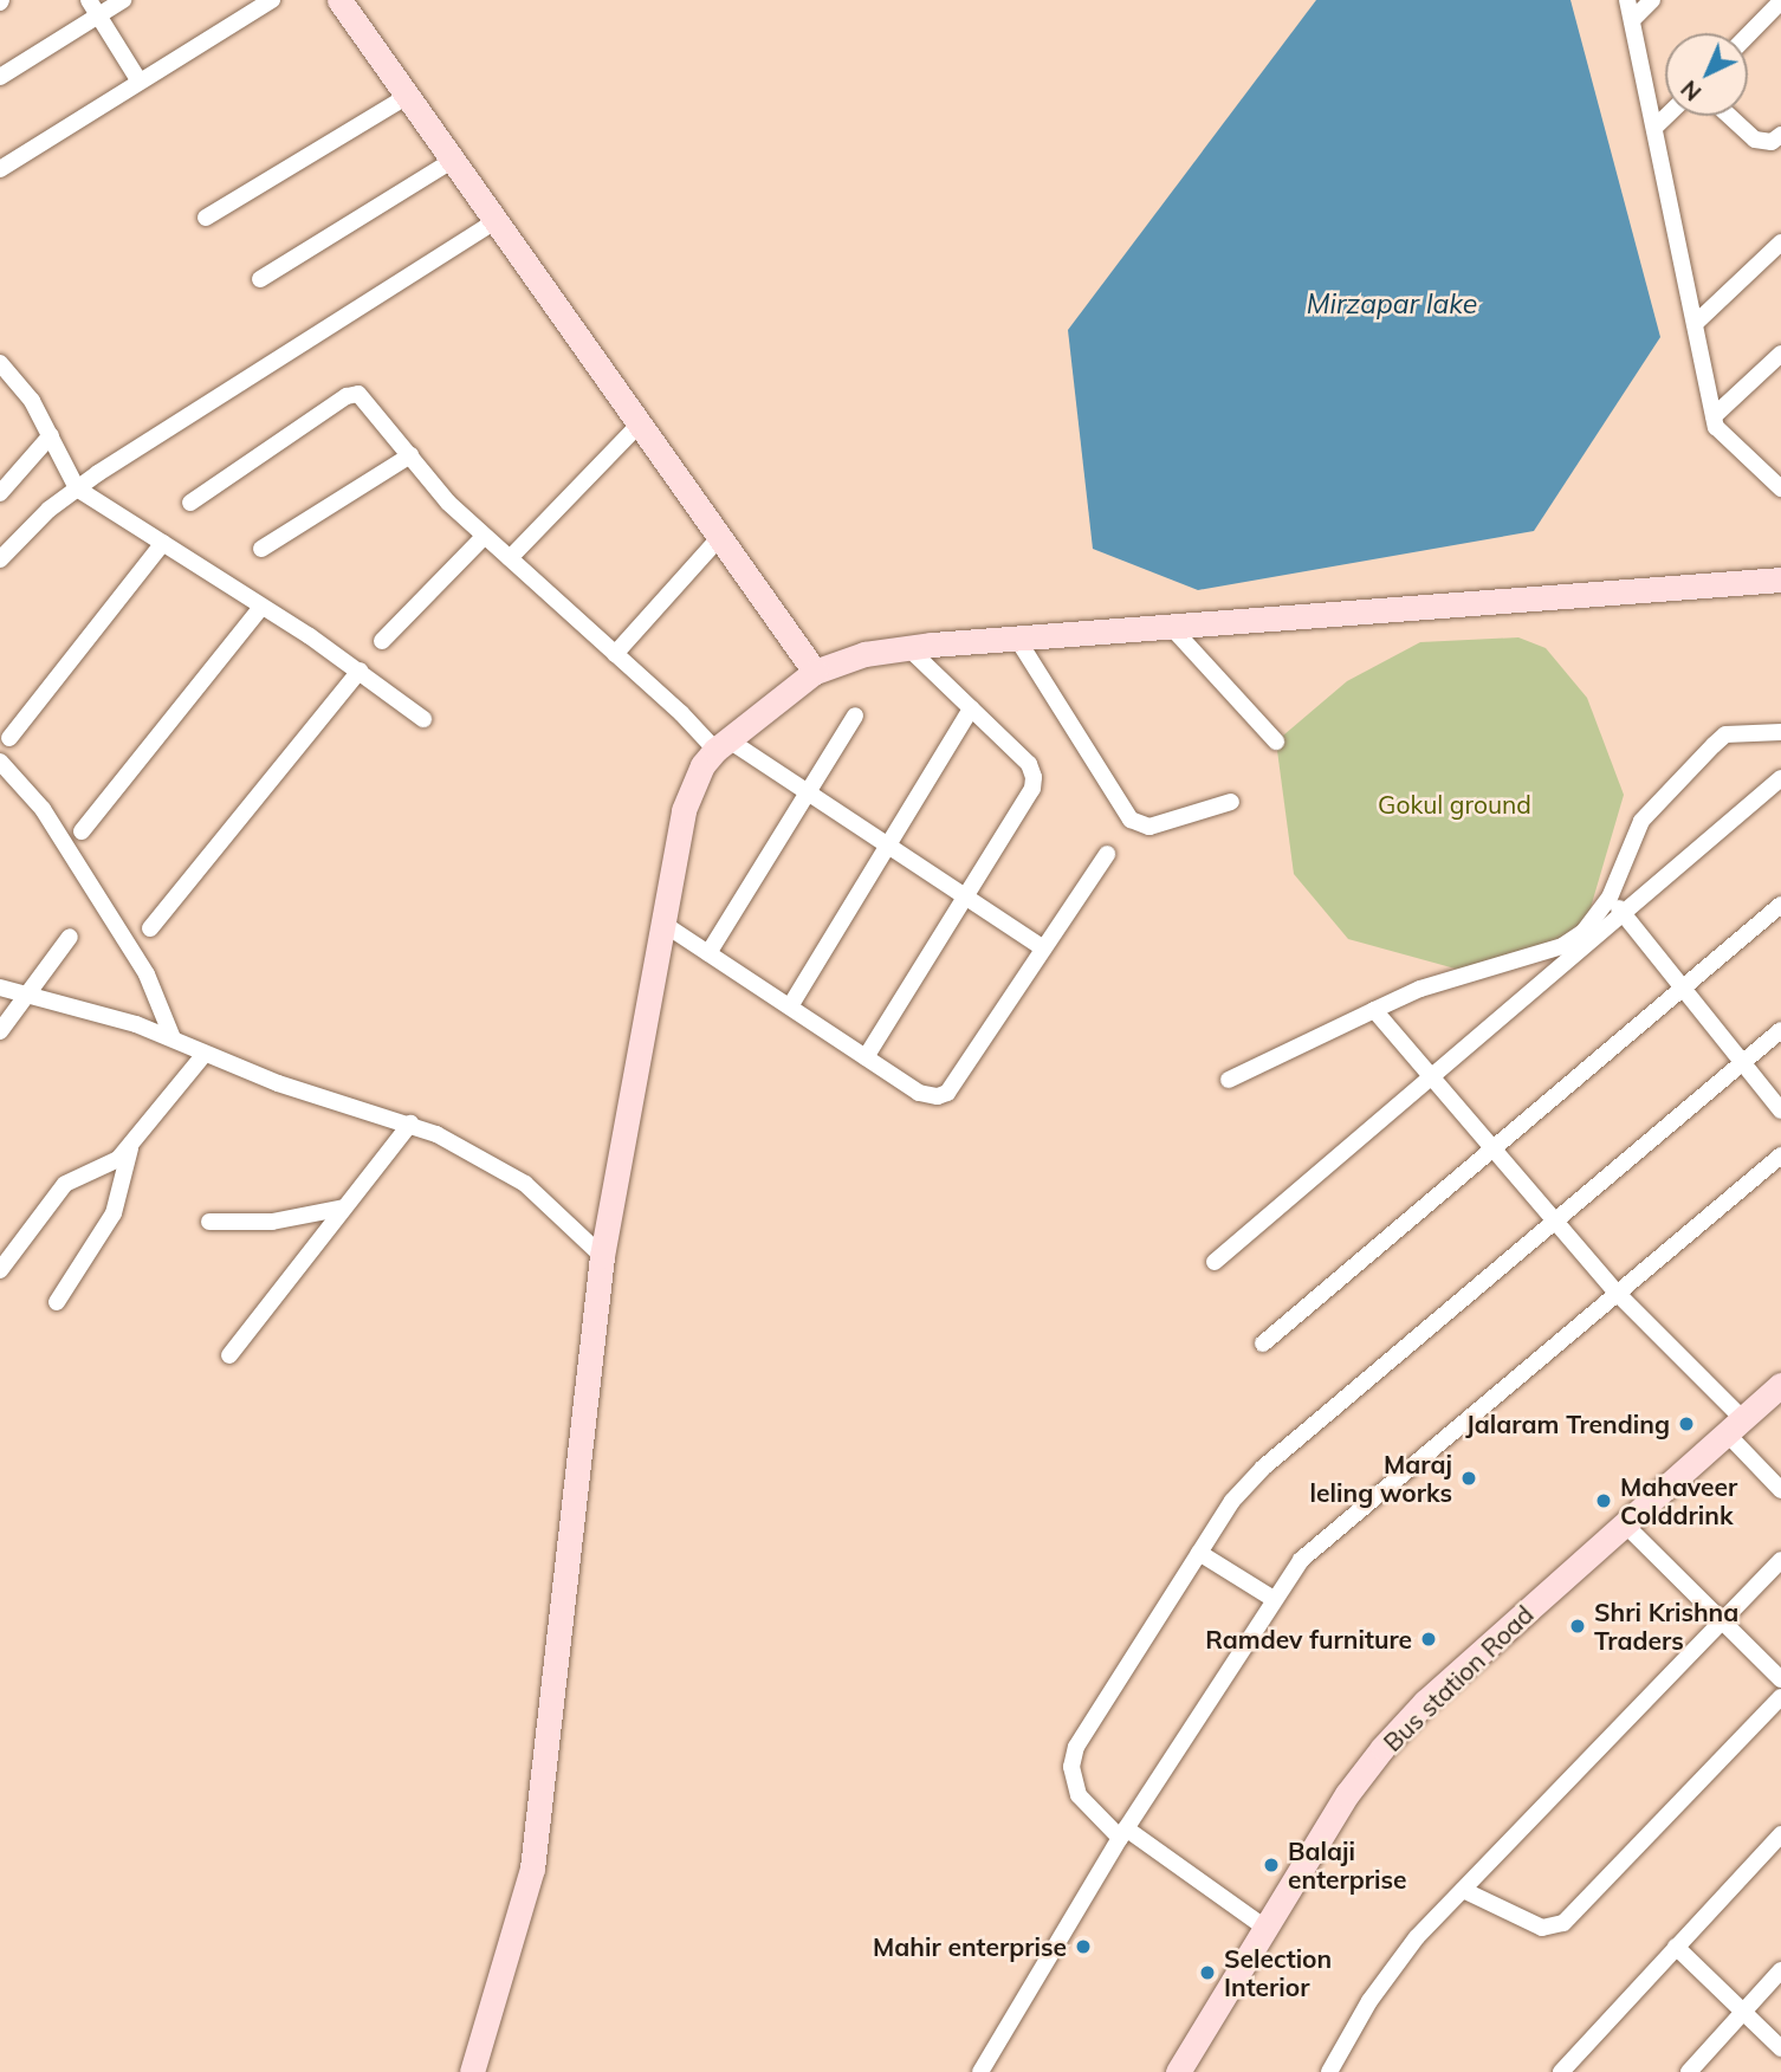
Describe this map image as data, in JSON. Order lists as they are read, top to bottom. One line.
{"streets":{"street":["Bus station Road"]},"water":["Mirzapar lake"],"parks":["Gokul ground"],"places":["Jalaram Trending","Maraj leling works","Mahaveer Colddrink","Shri Krishna Traders","Ramdev furniture","Balaji enterprise","Mahir enterprise","Selection Interior"],"north":"bottom left"}
